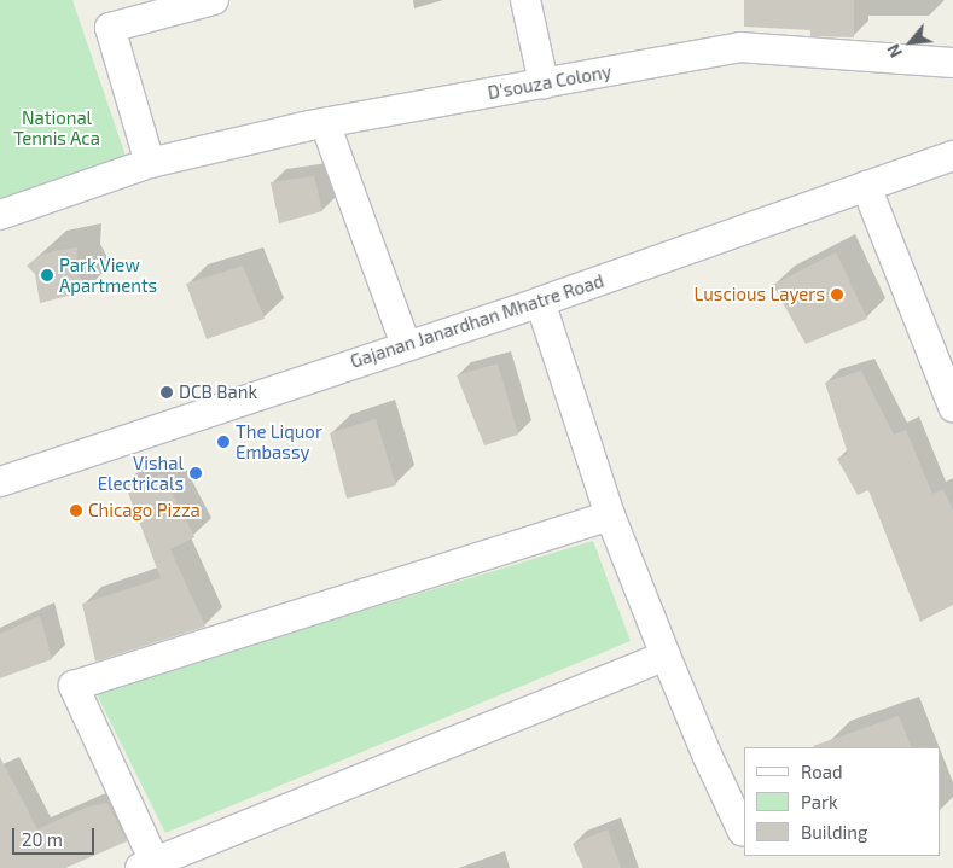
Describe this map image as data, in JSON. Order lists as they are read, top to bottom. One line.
{"streets":{"street":["D'souza Colony","Gajanan Janardhan Mhatre Road"]},"parks":["National Tennis Aca"],"places":["Park View Apartments","Luscious Layers","DCB Bank","The Liquor Embassy","Vishal Electricals","Chicago Pizza"],"legend":["Road","Park","Building"],"scale_bar":"20 m","north":"bottom left"}
